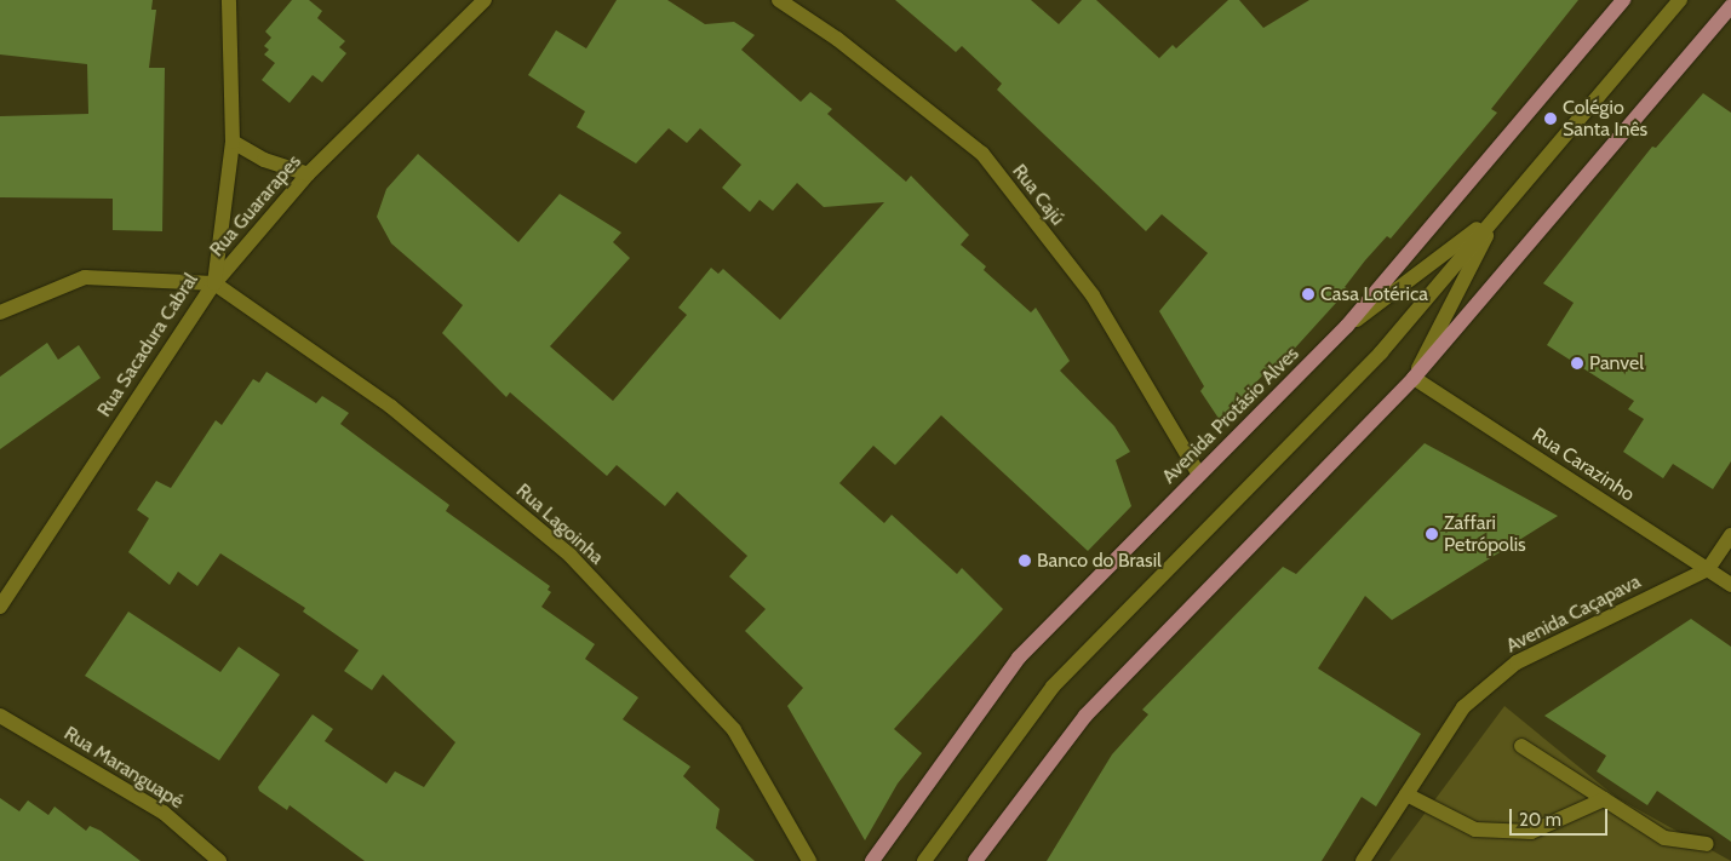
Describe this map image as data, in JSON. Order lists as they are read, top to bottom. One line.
{"streets":{"main road":["Avenida Protásio Alves"],"street":["Rua Cajú","Rua Guararapes","Rua Sacadura Cabral","Rua Carazinho","Rua Lagoinha","Avenida Caçapava","Rua Maranguapé"]},"crossings":[["Rua Cajú","Avenida Protásio Alves"],["Rua Guararapes","Rua Sacadura Cabral"],["Rua Guararapes","Rua Lagoinha"],["Rua Sacadura Cabral","Rua Lagoinha"],["Rua Carazinho","Avenida Caçapava"]],"places":["Colégio Santa Inês","Casa Lotérica","Panvel","Zaffari Petrópolis","Banco do Brasil"],"scale_bar":"20 m"}
